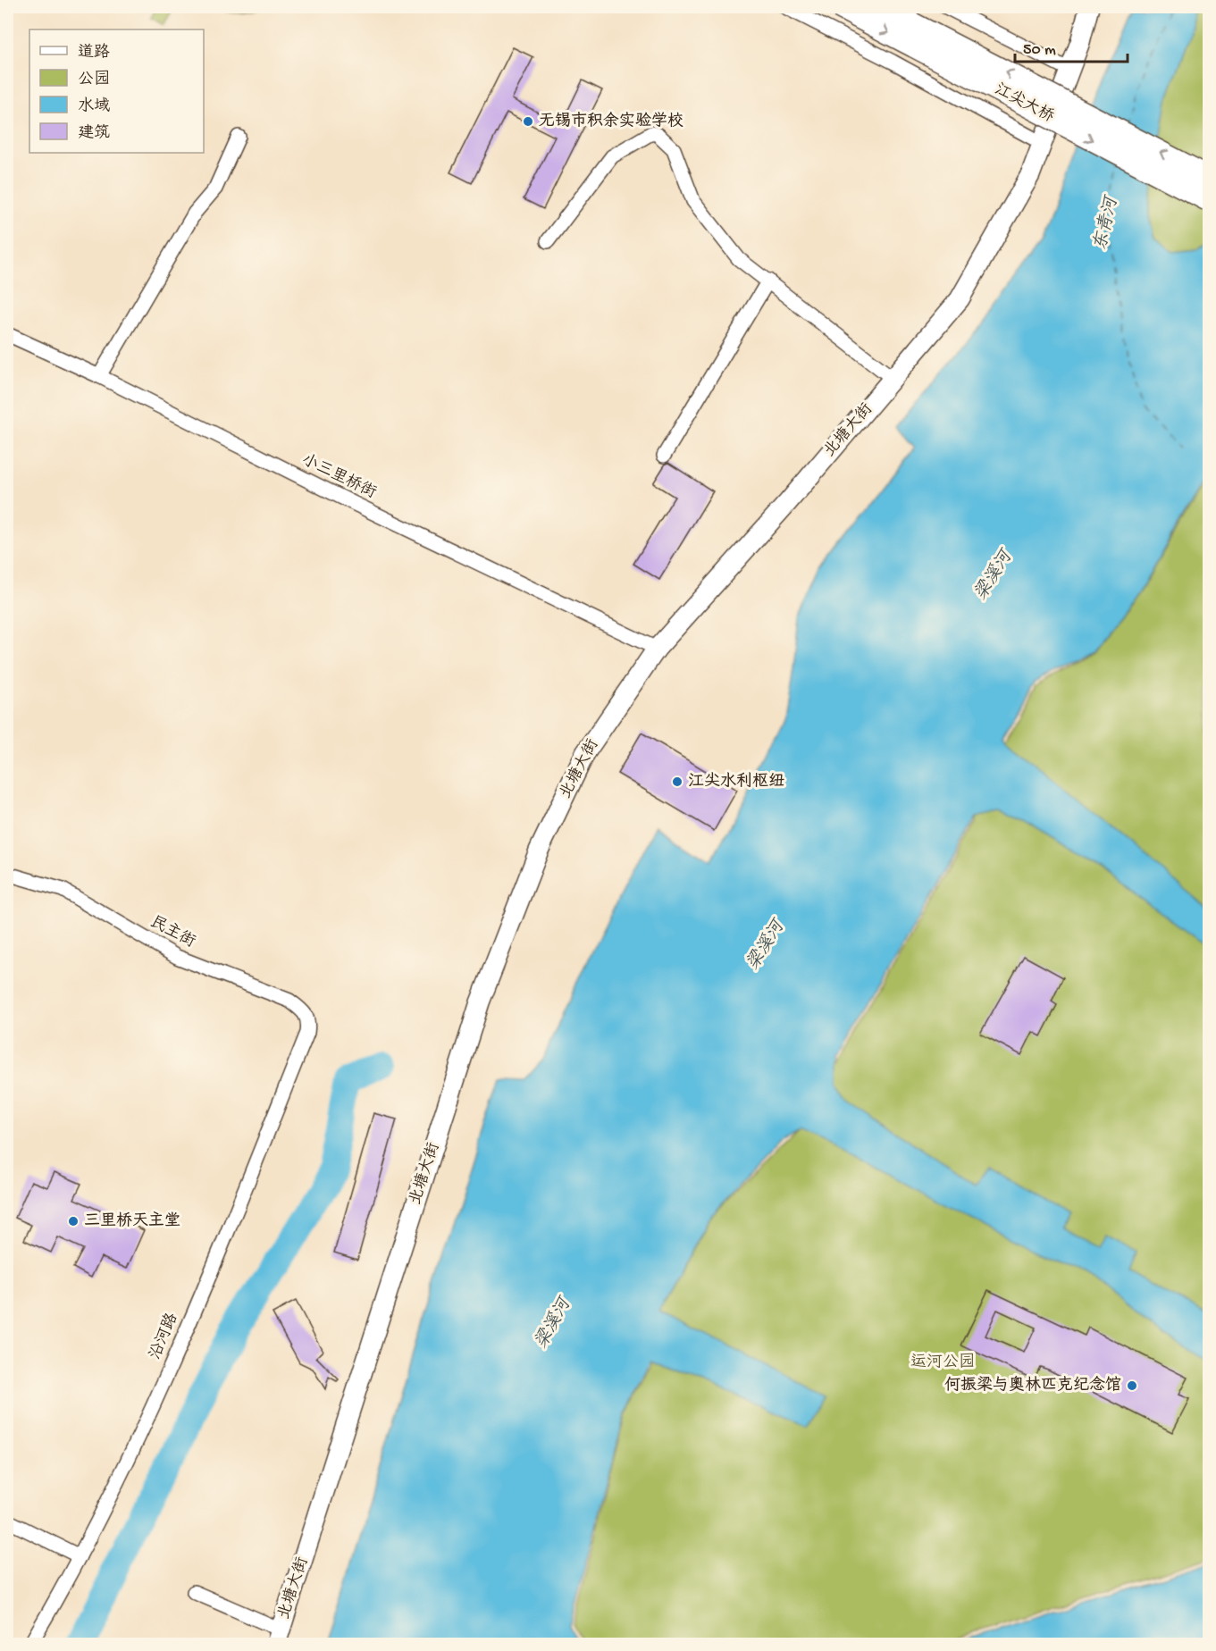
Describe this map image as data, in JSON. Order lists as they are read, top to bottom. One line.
{"streets":{"main road":["江尖大桥","北塘大街"],"street":["小三里桥街","民主街","沿河路"]},"crossings":[["北塘大街","小三里桥街"],["民主街","沿河路"]],"water":["东青河","梁溪河"],"parks":["运河公园"],"places":["无锡市积余实验学校","江尖水利枢纽","三里桥天主堂","何振梁与奥林匹克纪念馆"],"legend":["道路","公园","水域","建筑"],"scale_bar":"50 m"}
